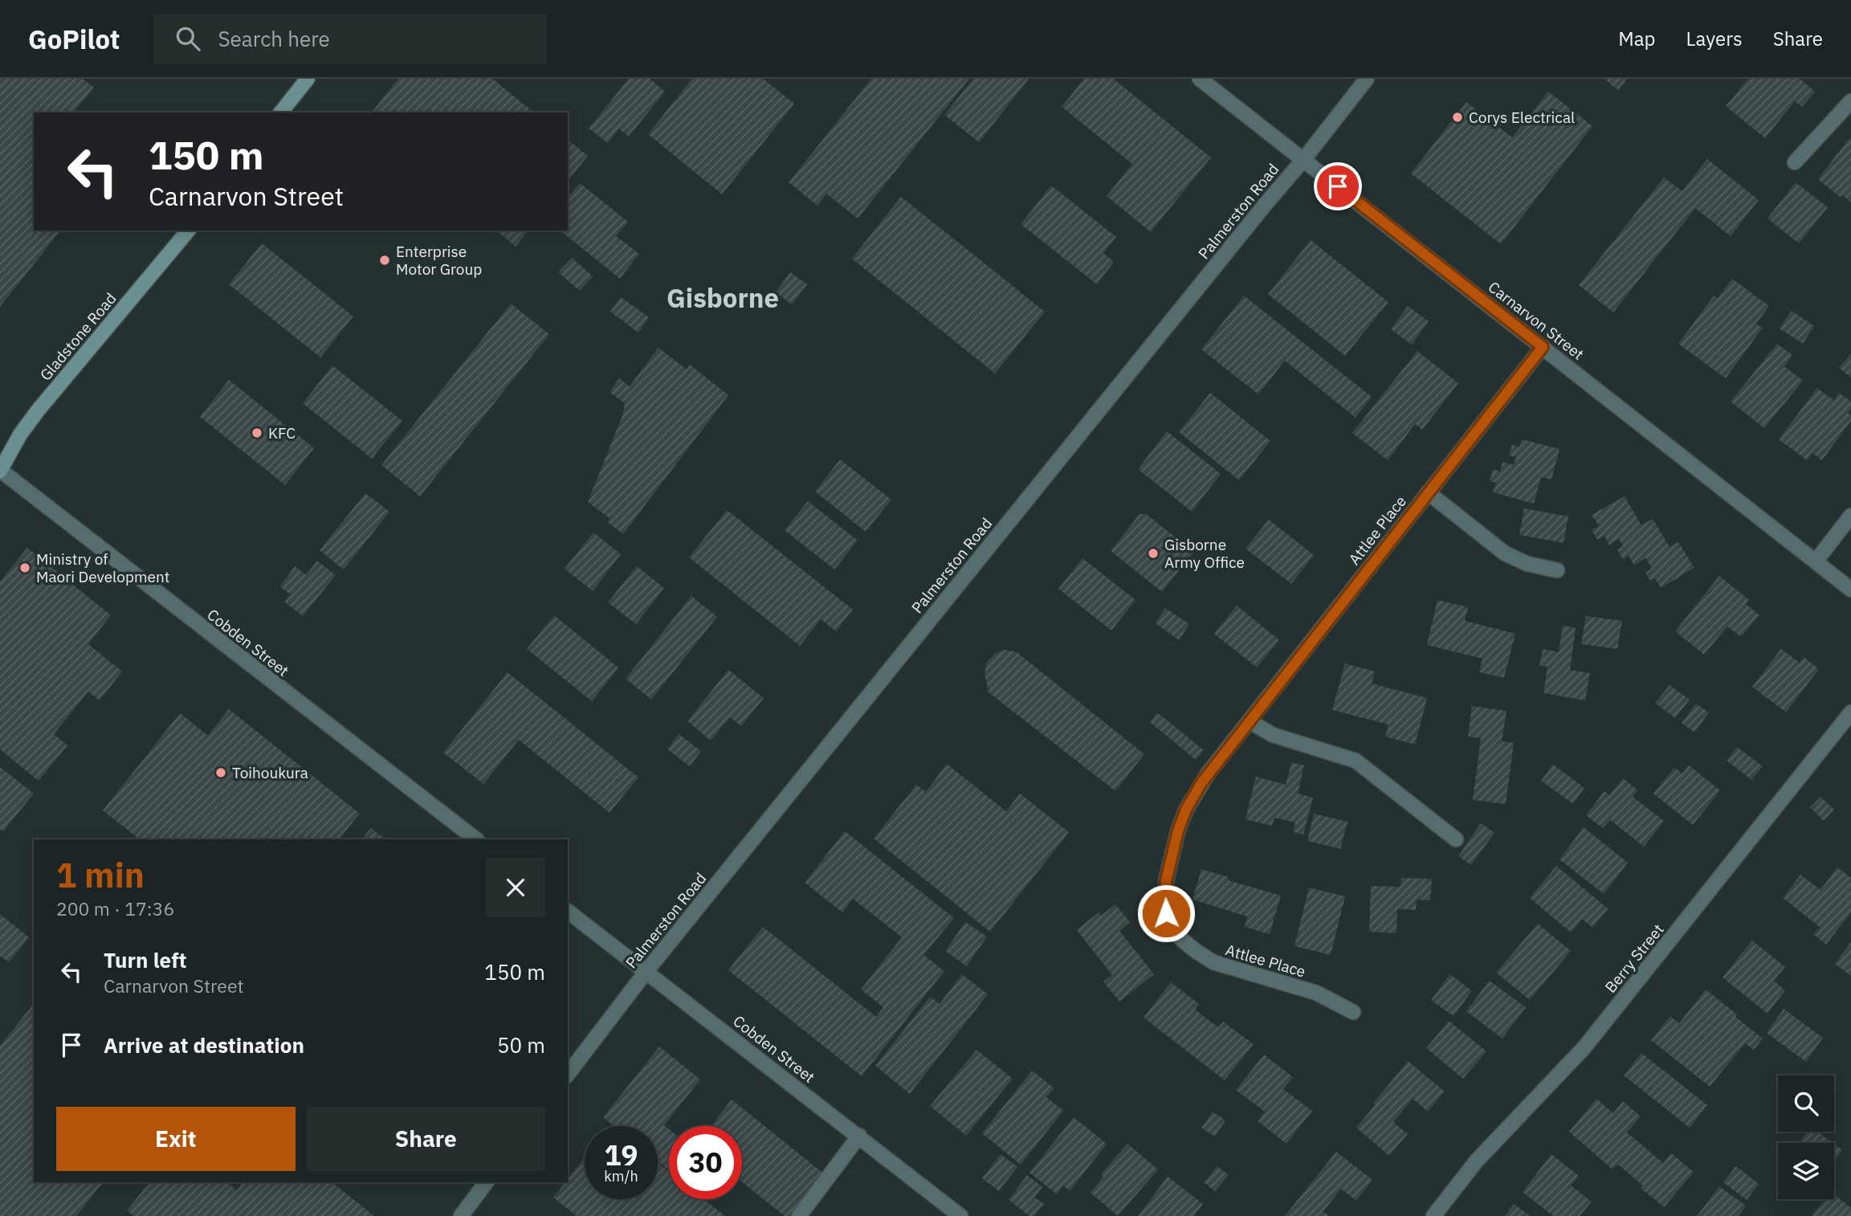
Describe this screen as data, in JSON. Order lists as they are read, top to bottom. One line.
{"streets":{"main road":["Gladstone Road"],"street":["Palmerston Road","Carnarvon Street","Attlee Place","Cobden Street","Berry Street"]},"crossings":[["Palmerston Road","Carnarvon Street"],["Palmerston Road","Cobden Street"],["Carnarvon Street","Attlee Place"],["Gladstone Road","Cobden Street"]],"districts":["Gisborne"],"places":["Corys Electrical","Enterprise Motor Group","KFC","Gisborne Army Office","Ministry of Maori Development","Toihoukura"],"page":{"header":"GoPilot","search":"Search here","nav":["Map","Layers","Share"],"turn":["150 m","Carnarvon Street"],"heading":["1 min","200 m · 17:36"],"list":[{"name":"Turn left","note":"Carnarvon Street","value":"150 m"},{"name":"Arrive at destination","value":"50 m"}],"buttons":["Exit","Share"],"speed":"19 km/h","limit":"30"}}
